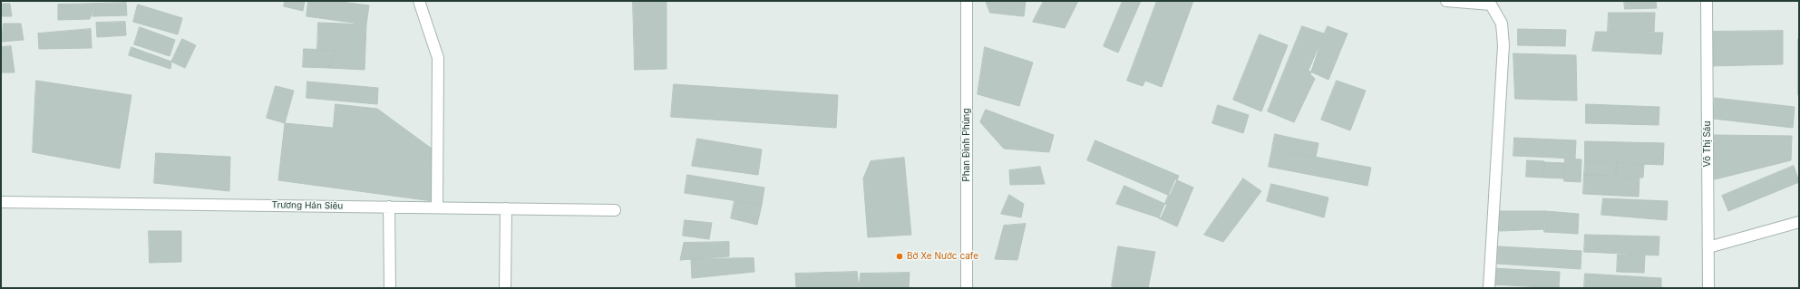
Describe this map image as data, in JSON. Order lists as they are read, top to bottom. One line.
{"streets":{"street":["Võ Thị Sáu","Phan Đình Phùng","Trương Hán Siêu"]},"places":["Bờ Xe Nước cafe"]}
